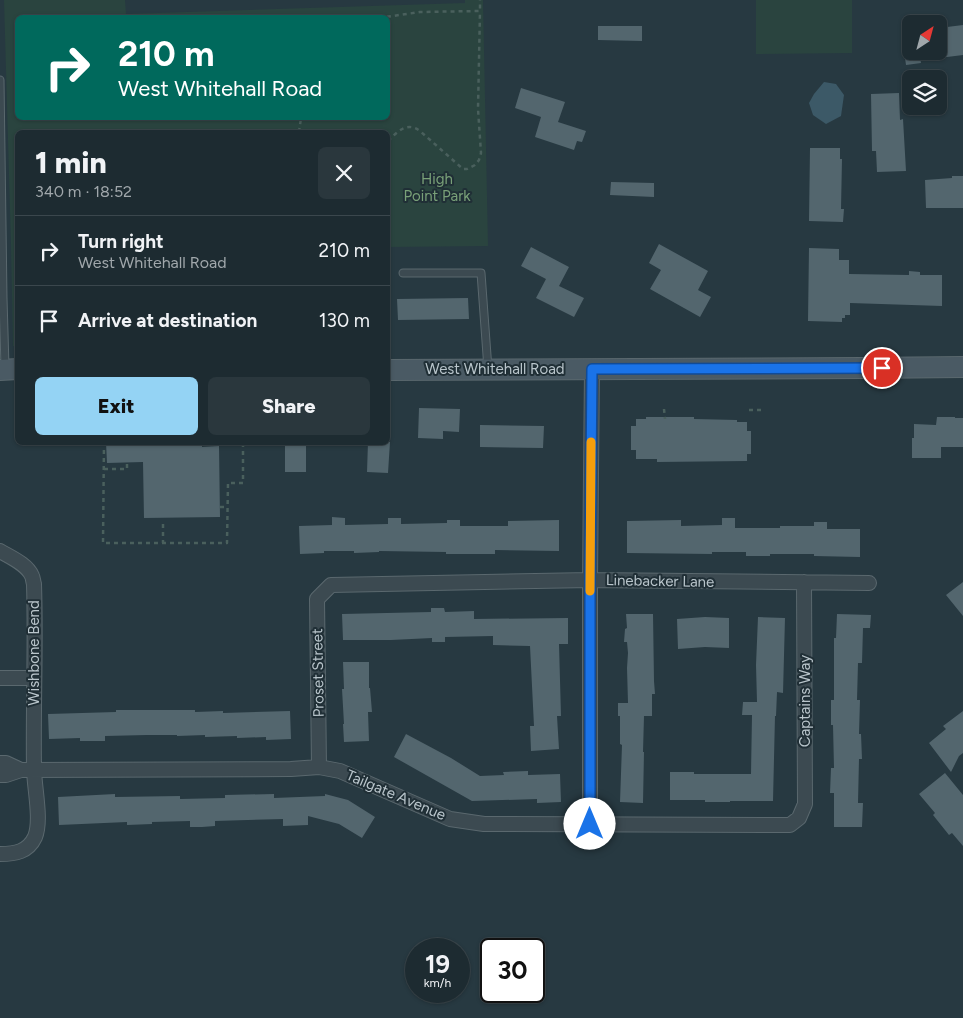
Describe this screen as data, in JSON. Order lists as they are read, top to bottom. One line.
{"streets":{"main road":["West Whitehall Road"],"street":["Linebacker Lane","Wishbone Bend","Proset Street","Captains Way","Tailgate Avenue"]},"crossings":[["Linebacker Lane","Proset Street"],["Linebacker Lane","Captains Way"],["Wishbone Bend","Tailgate Avenue"],["Proset Street","Tailgate Avenue"],["Captains Way","Tailgate Avenue"]],"parks":["High Point Park"],"north":"top right","page":{"turn":["210 m","West Whitehall Road"],"heading":["1 min","340 m · 18:52"],"list":[{"name":"Turn right","note":"West Whitehall Road","value":"210 m"},{"name":"Arrive at destination","value":"130 m"}],"buttons":["Exit","Share"],"speed":"19 km/h","limit":"30"}}
